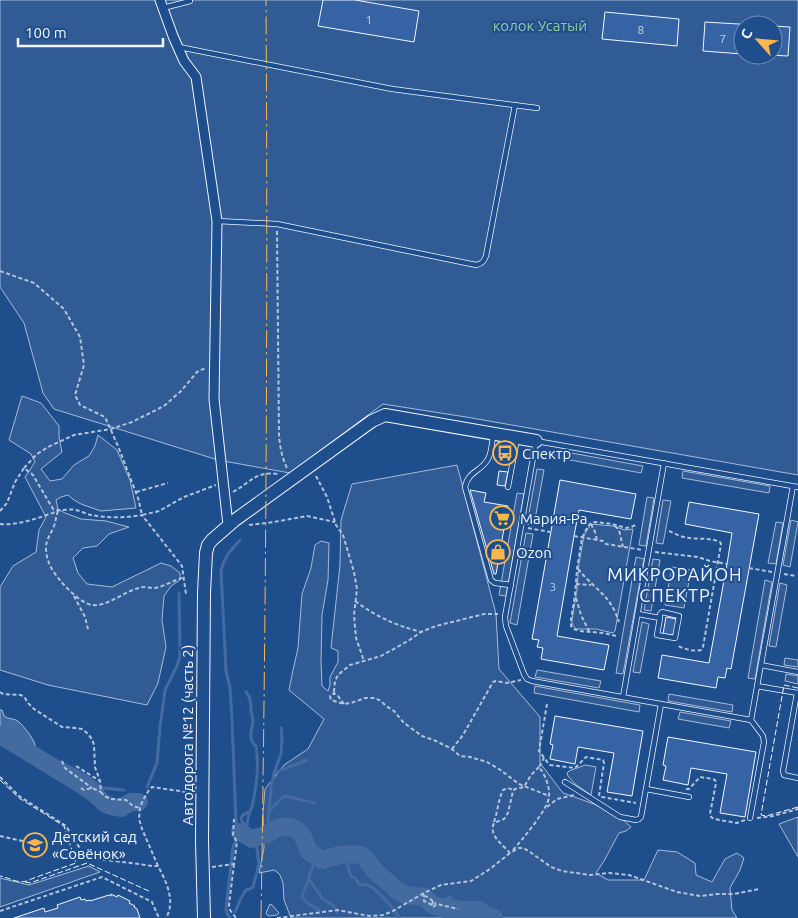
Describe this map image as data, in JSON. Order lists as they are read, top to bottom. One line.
{"streets":{"street":["Автодорога №12 (часть 2)"]},"districts":["МИКРОРАЙОН СПЕКТР"],"parks":["колок Усатый"],"places":{"bus stop":["Спектр"],"supermarket":["Мария-Ра"],"shop":["Ozon"],"school or university":["Детский сад «Совёнок»"]},"house_numbers":["1","8","7","3"],"scale_bar":"100 m","north":"top left"}
